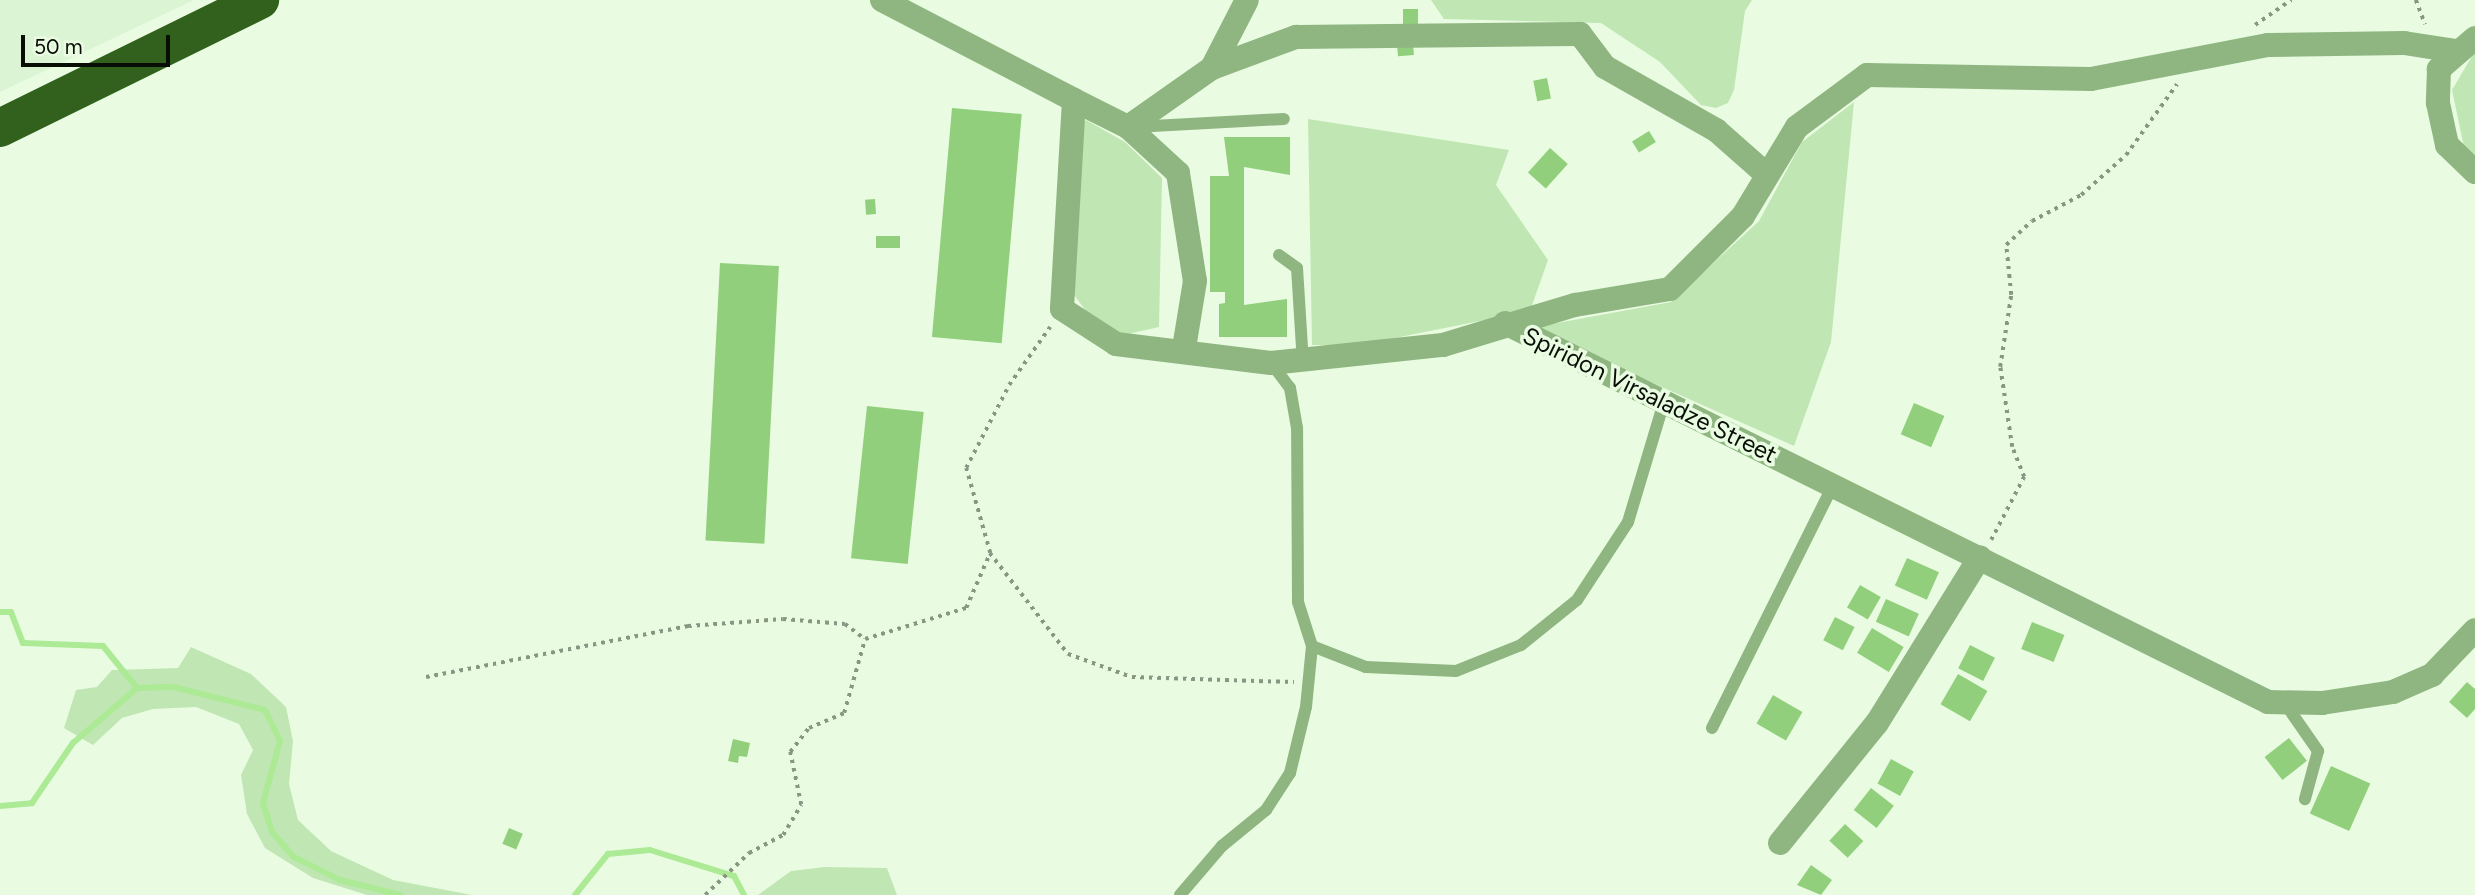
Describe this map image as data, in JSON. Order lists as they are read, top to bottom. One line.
{"streets":{"street":["Spiridon Virsaladze Street"]},"scale_bar":"50 m"}
